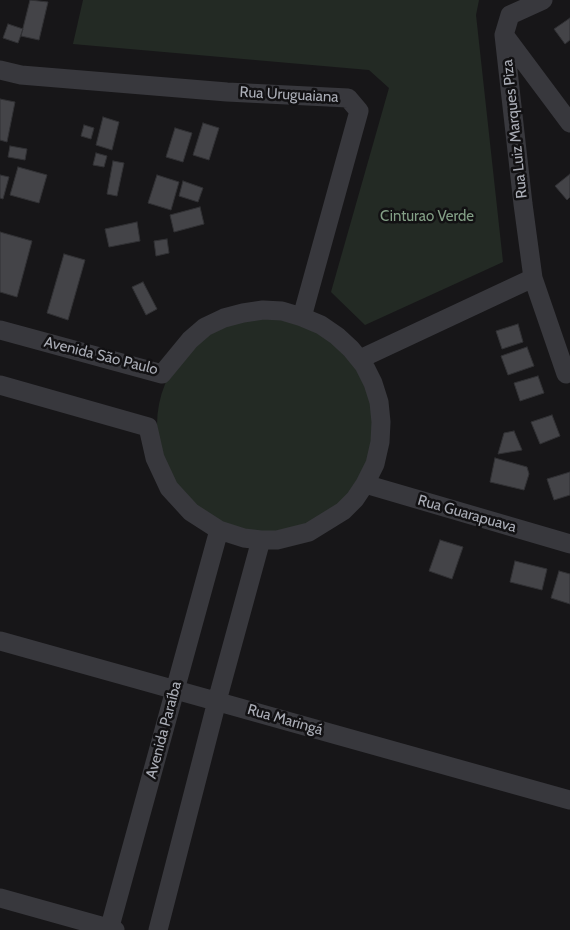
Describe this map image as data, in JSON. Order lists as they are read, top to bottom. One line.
{"streets":{"street":["Rua Uruguaiana","Rua Luiz Marques Piza","Avenida São Paulo","Rua Guarapuava","Rua Maringá","Avenida Paraíba"]},"crossings":[["Rua Uruguaiana","Avenida São Paulo"],["Avenida São Paulo","Rua Guarapuava"],["Avenida São Paulo","Avenida Paraíba"],["Rua Maringá","Avenida Paraíba"]],"parks":["Cinturao Verde"]}
